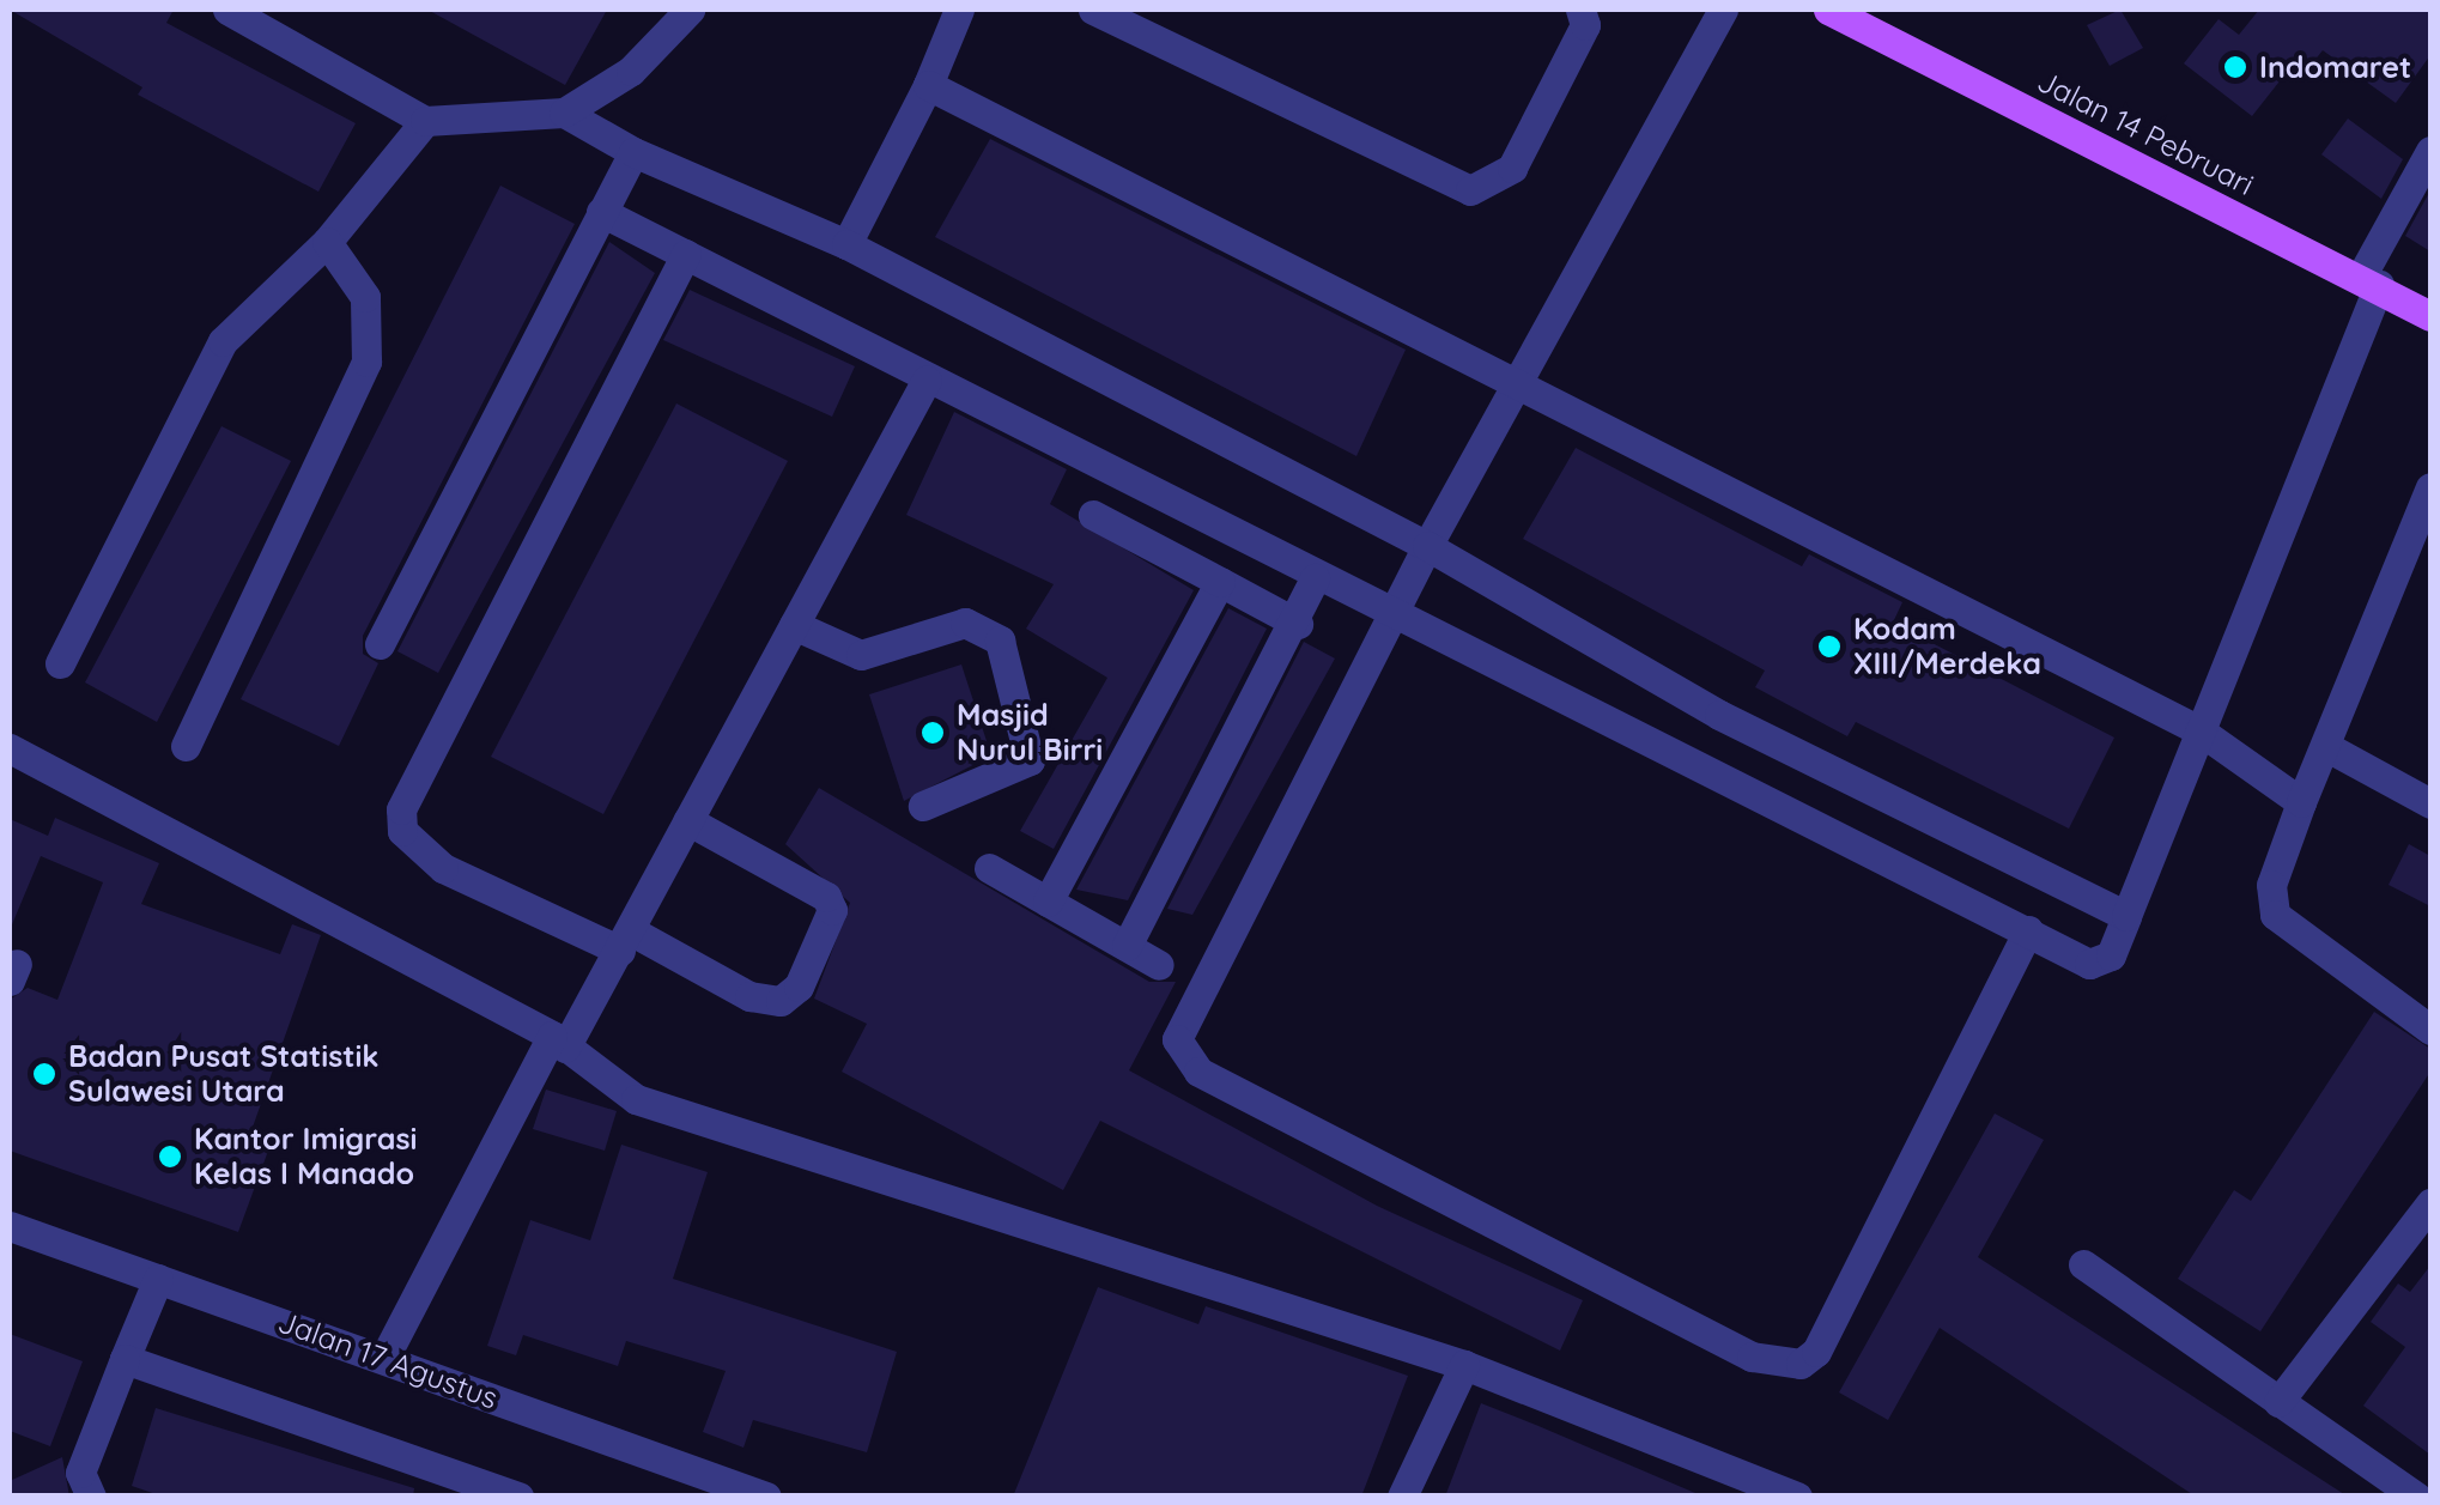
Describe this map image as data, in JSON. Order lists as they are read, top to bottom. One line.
{"streets":{"main road":["Jalan 14 Pebruari"],"street":["Jalan 17 Agustus"]},"places":["Indomaret","Kodam XIII/Merdeka","Masjid Nurul Birri","Badan Pusat Statistik Sulawesi Utara","Kantor Imigrasi Kelas I Manado"]}
